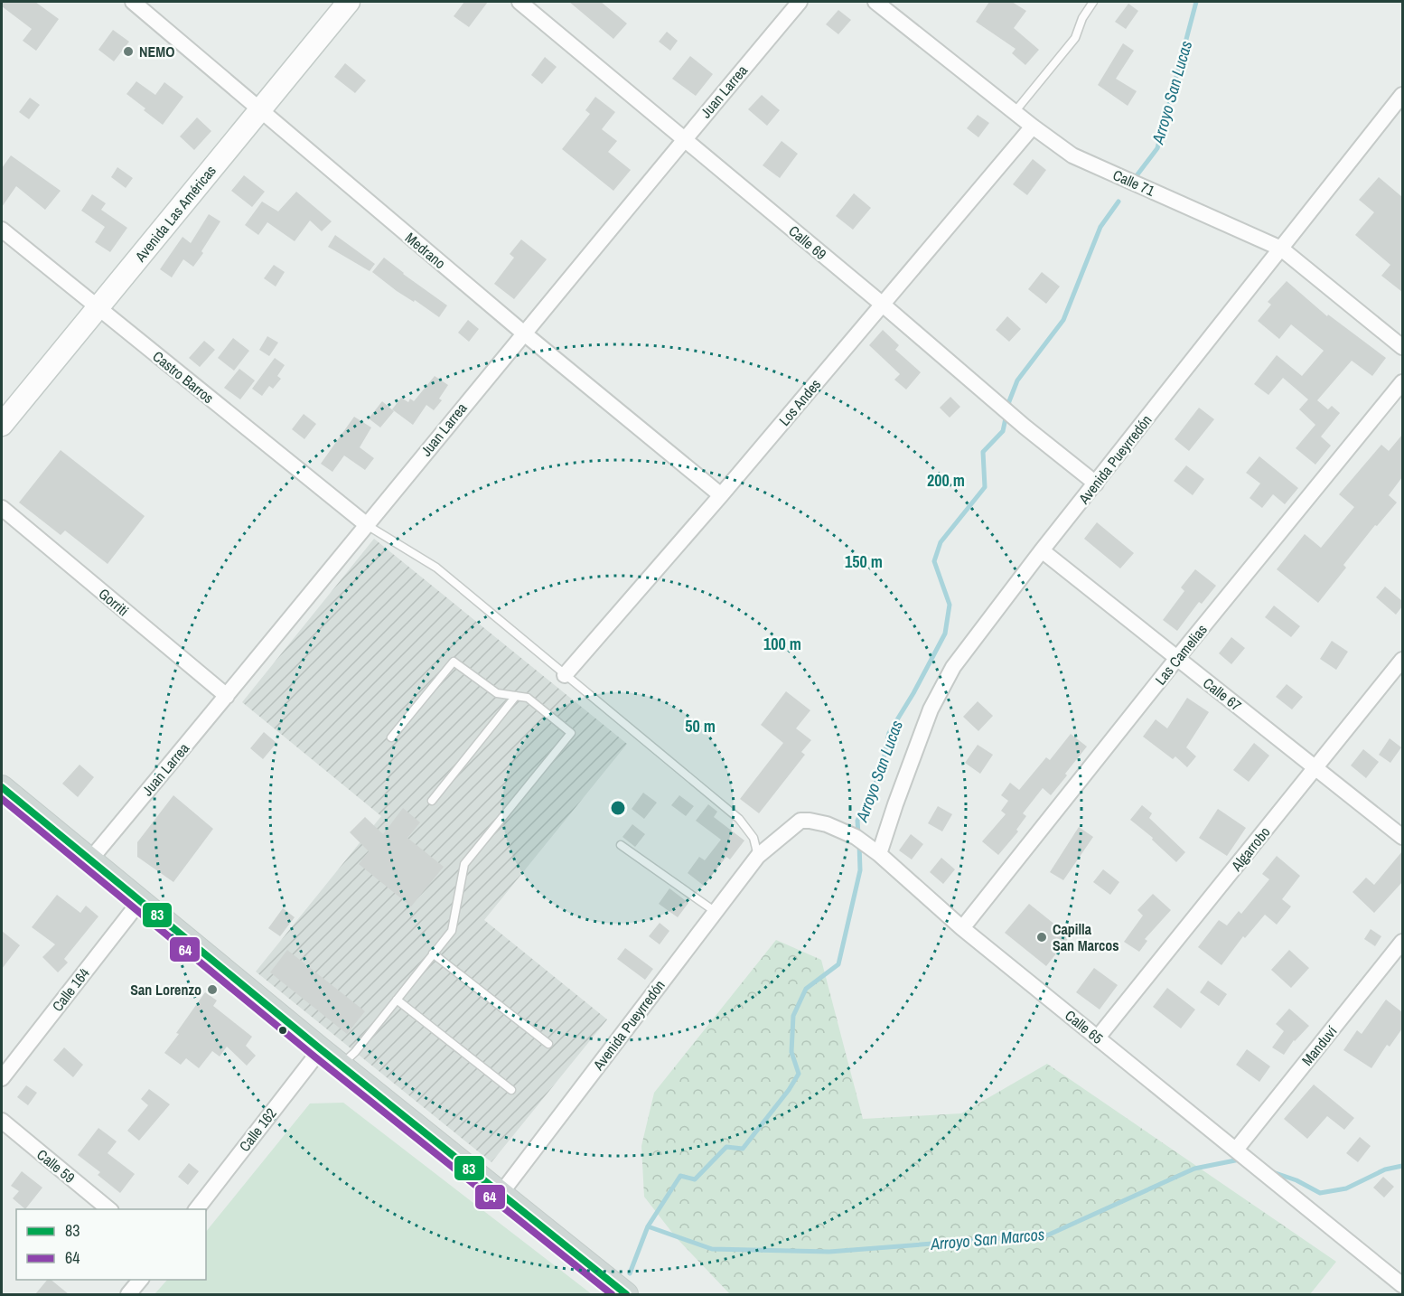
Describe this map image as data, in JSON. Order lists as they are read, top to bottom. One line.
{"streets":{"main road":["Avenida Las Américas"],"street":["Juan Larrea","Calle 71","Calle 69","Medrano","Castro Barros","Los Andes","Avenida Pueyrredón","Gorriti","Las Camelias","Calle 67","Algarrobo","Calle 164","Calle 65","Manduví","Calle 162","Calle 59"]},"crossings":[["Juan Larrea","Calle 69"],["Juan Larrea","Medrano"],["Juan Larrea","Castro Barros"],["Juan Larrea","Gorriti"],["Calle 71","Los Andes"],["Calle 71","Avenida Pueyrredón"],["Avenida Las Américas","Medrano"],["Avenida Las Américas","Castro Barros"],["Calle 69","Los Andes"],["Calle 69","Avenida Pueyrredón"],["Medrano","Los Andes"],["Avenida Pueyrredón","Calle 67"],["Avenida Pueyrredón","Calle 65"],["Las Camelias","Calle 67"],["Las Camelias","Calle 65"],["Calle 67","Algarrobo"],["Algarrobo","Calle 65"],["Calle 65","Manduví"]],"water":["Arroyo San Lucas","Arroyo San Marcos"],"places":["NEMO","Capilla San Marcos","San Lorenzo"],"lines":["transit line 83","transit line 64"],"legend":["83","64"],"rings":["200 m","150 m","100 m","50 m"]}
